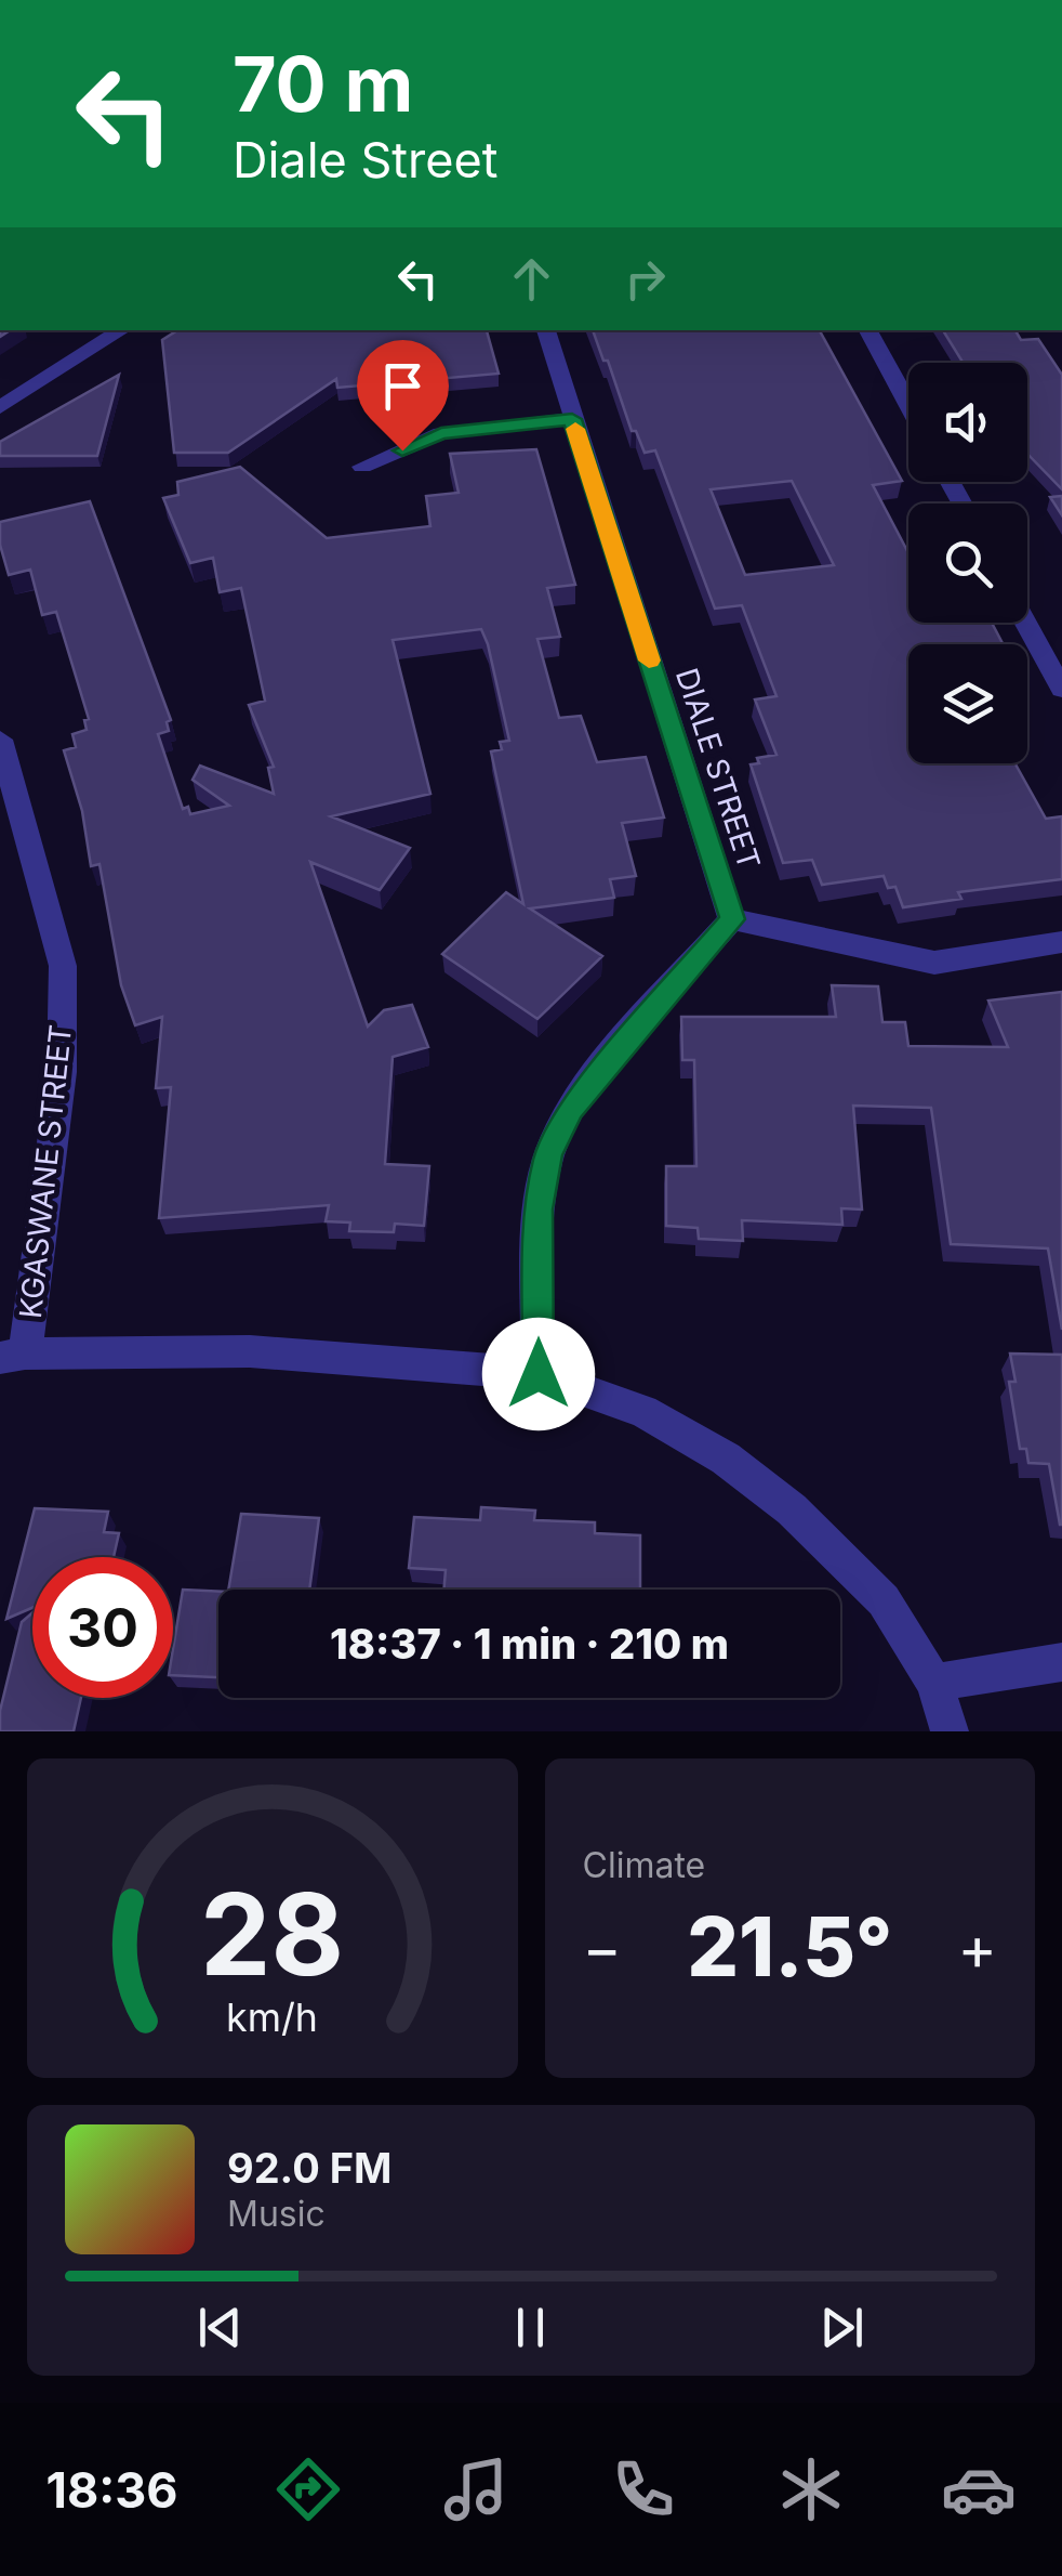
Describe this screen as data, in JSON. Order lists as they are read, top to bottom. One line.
{"streets":{"street":["DIALE STREET","KGASWANE STREET"]},"page":{"turn":["70 m","Diale Street"],"limit":"30","trip":"18:37 · 1 min · 210 m","tile":"Climate","heat":["−","21.5°","+"],"song":["92.0 FM","Music"],"tabs":"18:36","gauge":["28","km/h"]}}
